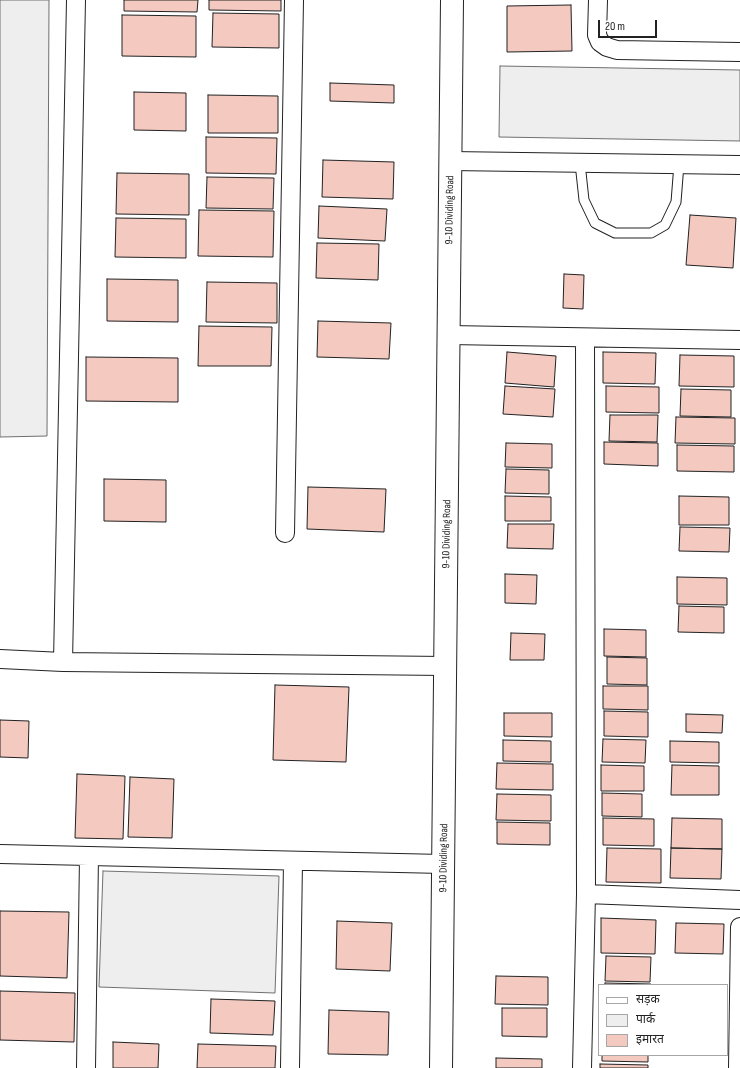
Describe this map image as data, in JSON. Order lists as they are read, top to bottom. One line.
{"streets":{"street":["9-10 Dividing Road"]},"legend":["सड़क","पार्क","इमारत"],"scale_bar":"20 m"}
